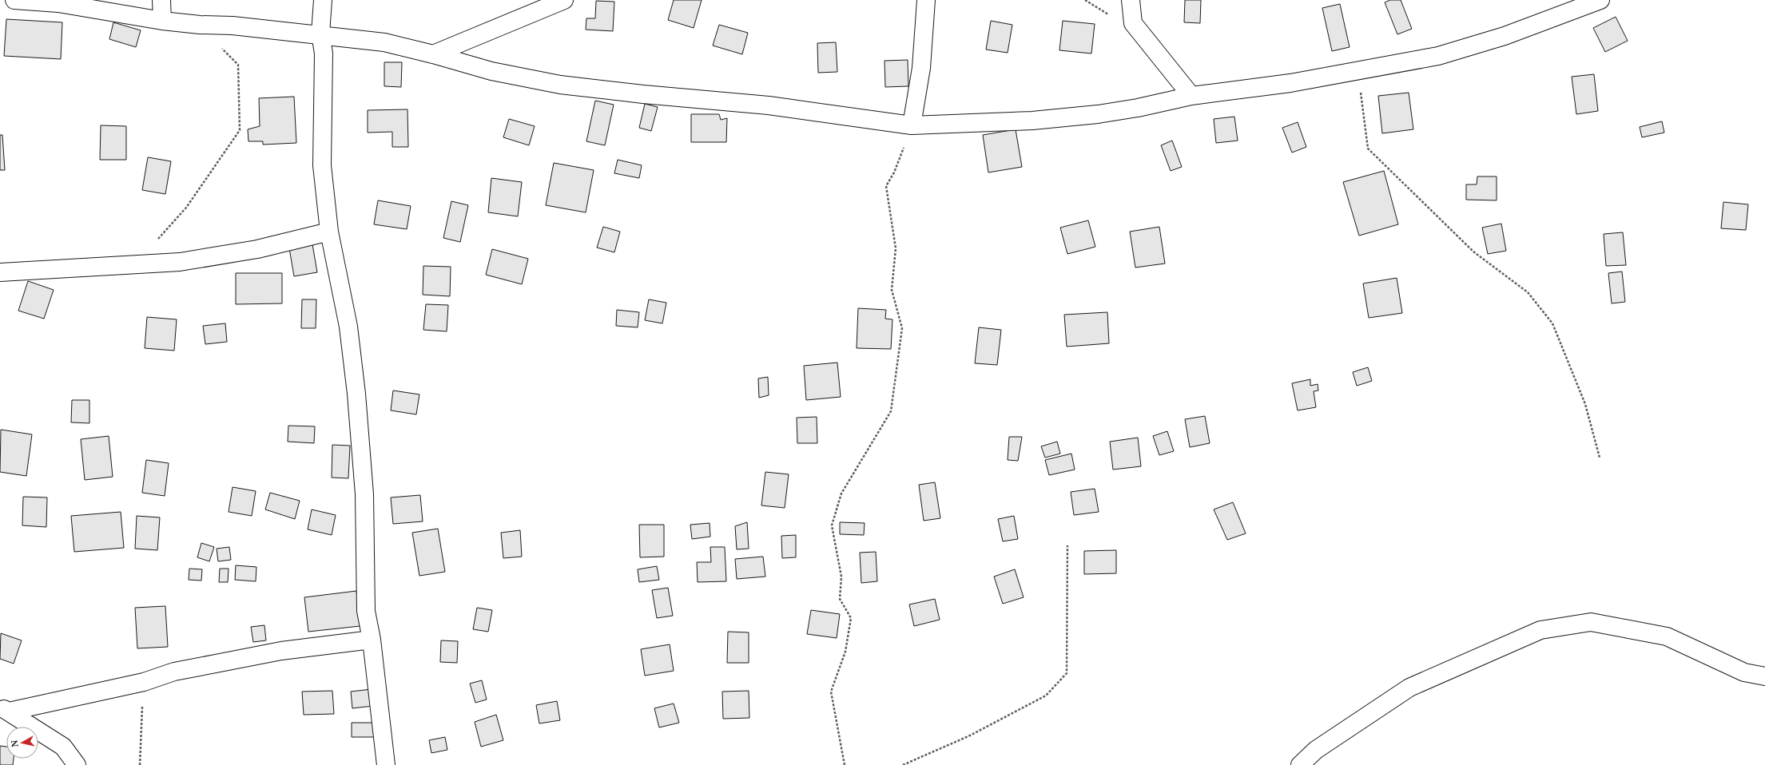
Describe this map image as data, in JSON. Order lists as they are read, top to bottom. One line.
{"north":"left"}
